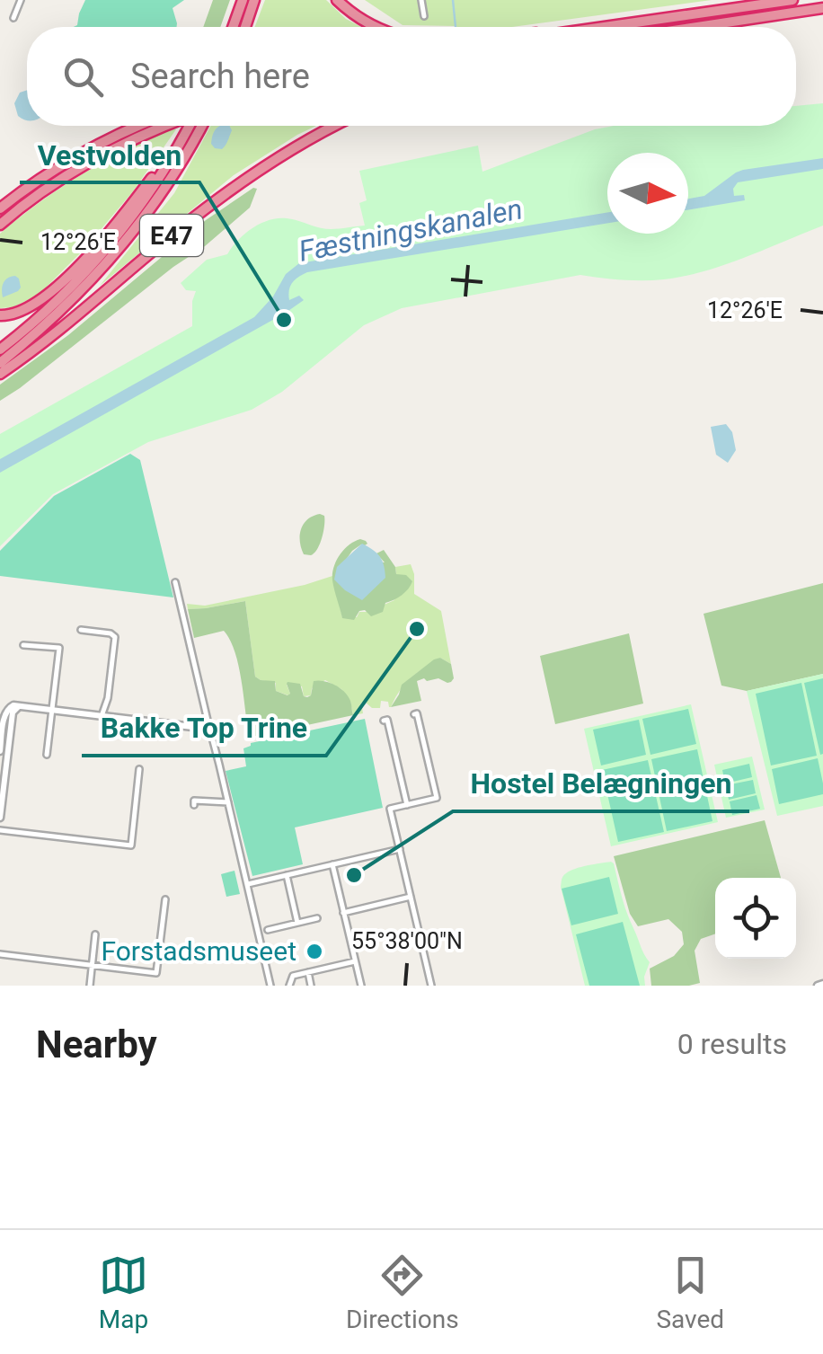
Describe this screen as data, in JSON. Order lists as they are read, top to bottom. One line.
{"streets":{"highway":["E47"]},"water":["Fæstningskanalen"],"places":["Vestvolden","Bakke Top Trine","Hostel Belægningen","Forstadsmuseet"],"north":"right","page":{"search":"Search here","heading":["Nearby","0 results"],"nav":["Map","Directions","Saved"]},"coordinates":["12°26'E","55°38'00\"N"]}
